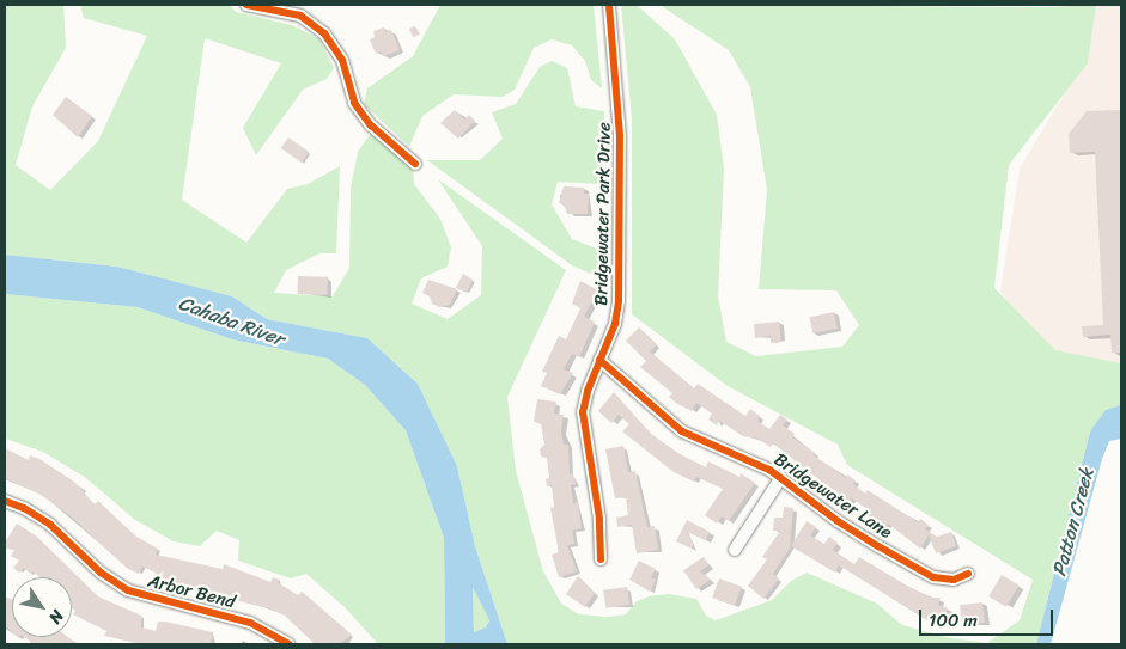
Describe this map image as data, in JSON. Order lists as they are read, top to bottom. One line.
{"streets":{"street":["Bridgewater Park Drive","Bridgewater Lane","Arbor Bend"]},"crossings":[["Bridgewater Park Drive","Bridgewater Lane"]],"water":["Cahaba River","Patton Creek"],"scale_bar":"100 m","north":"bottom right"}
